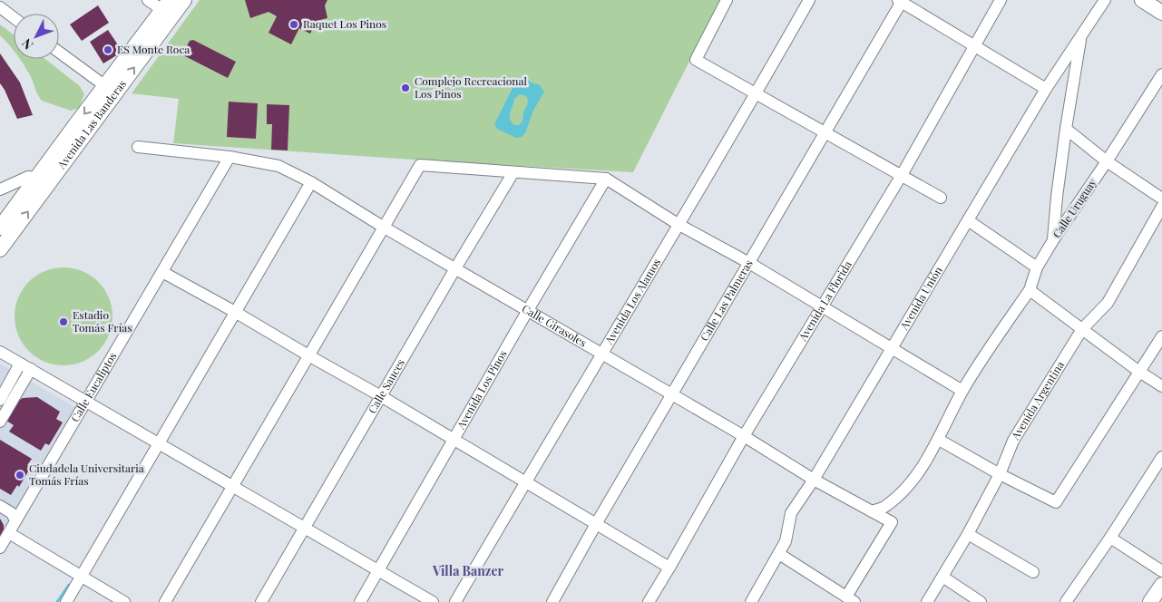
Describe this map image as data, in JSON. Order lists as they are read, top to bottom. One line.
{"streets":{"main road":["Avenida Las Banderas"],"street":["Calle Uruguay","Avenida Unión","Calle Las Palmeras","Avenida Los Alamos","Avenida La Florida","Calle Girasoles","Calle Sauces","Calle Eucaliptos","Avenida Los Pinos","Avenida Argentina"]},"crossings":[["Calle Uruguay","Calle Girasoles"],["Avenida Unión","Calle Girasoles"],["Calle Las Palmeras","Calle Girasoles"],["Avenida Los Alamos","Calle Girasoles"],["Avenida La Florida","Calle Girasoles"],["Calle Girasoles","Calle Sauces"],["Calle Girasoles","Calle Eucaliptos"],["Calle Girasoles","Avenida Los Pinos"]],"districts":["Villa Banzer"],"places":["Raquet Los Pinos","ES Monte Roca","Complejo Recreacional Los Pinos","Estadio Tomás Frías","Ciudadela Universitaria Tomás Frías"],"north":"bottom left"}
